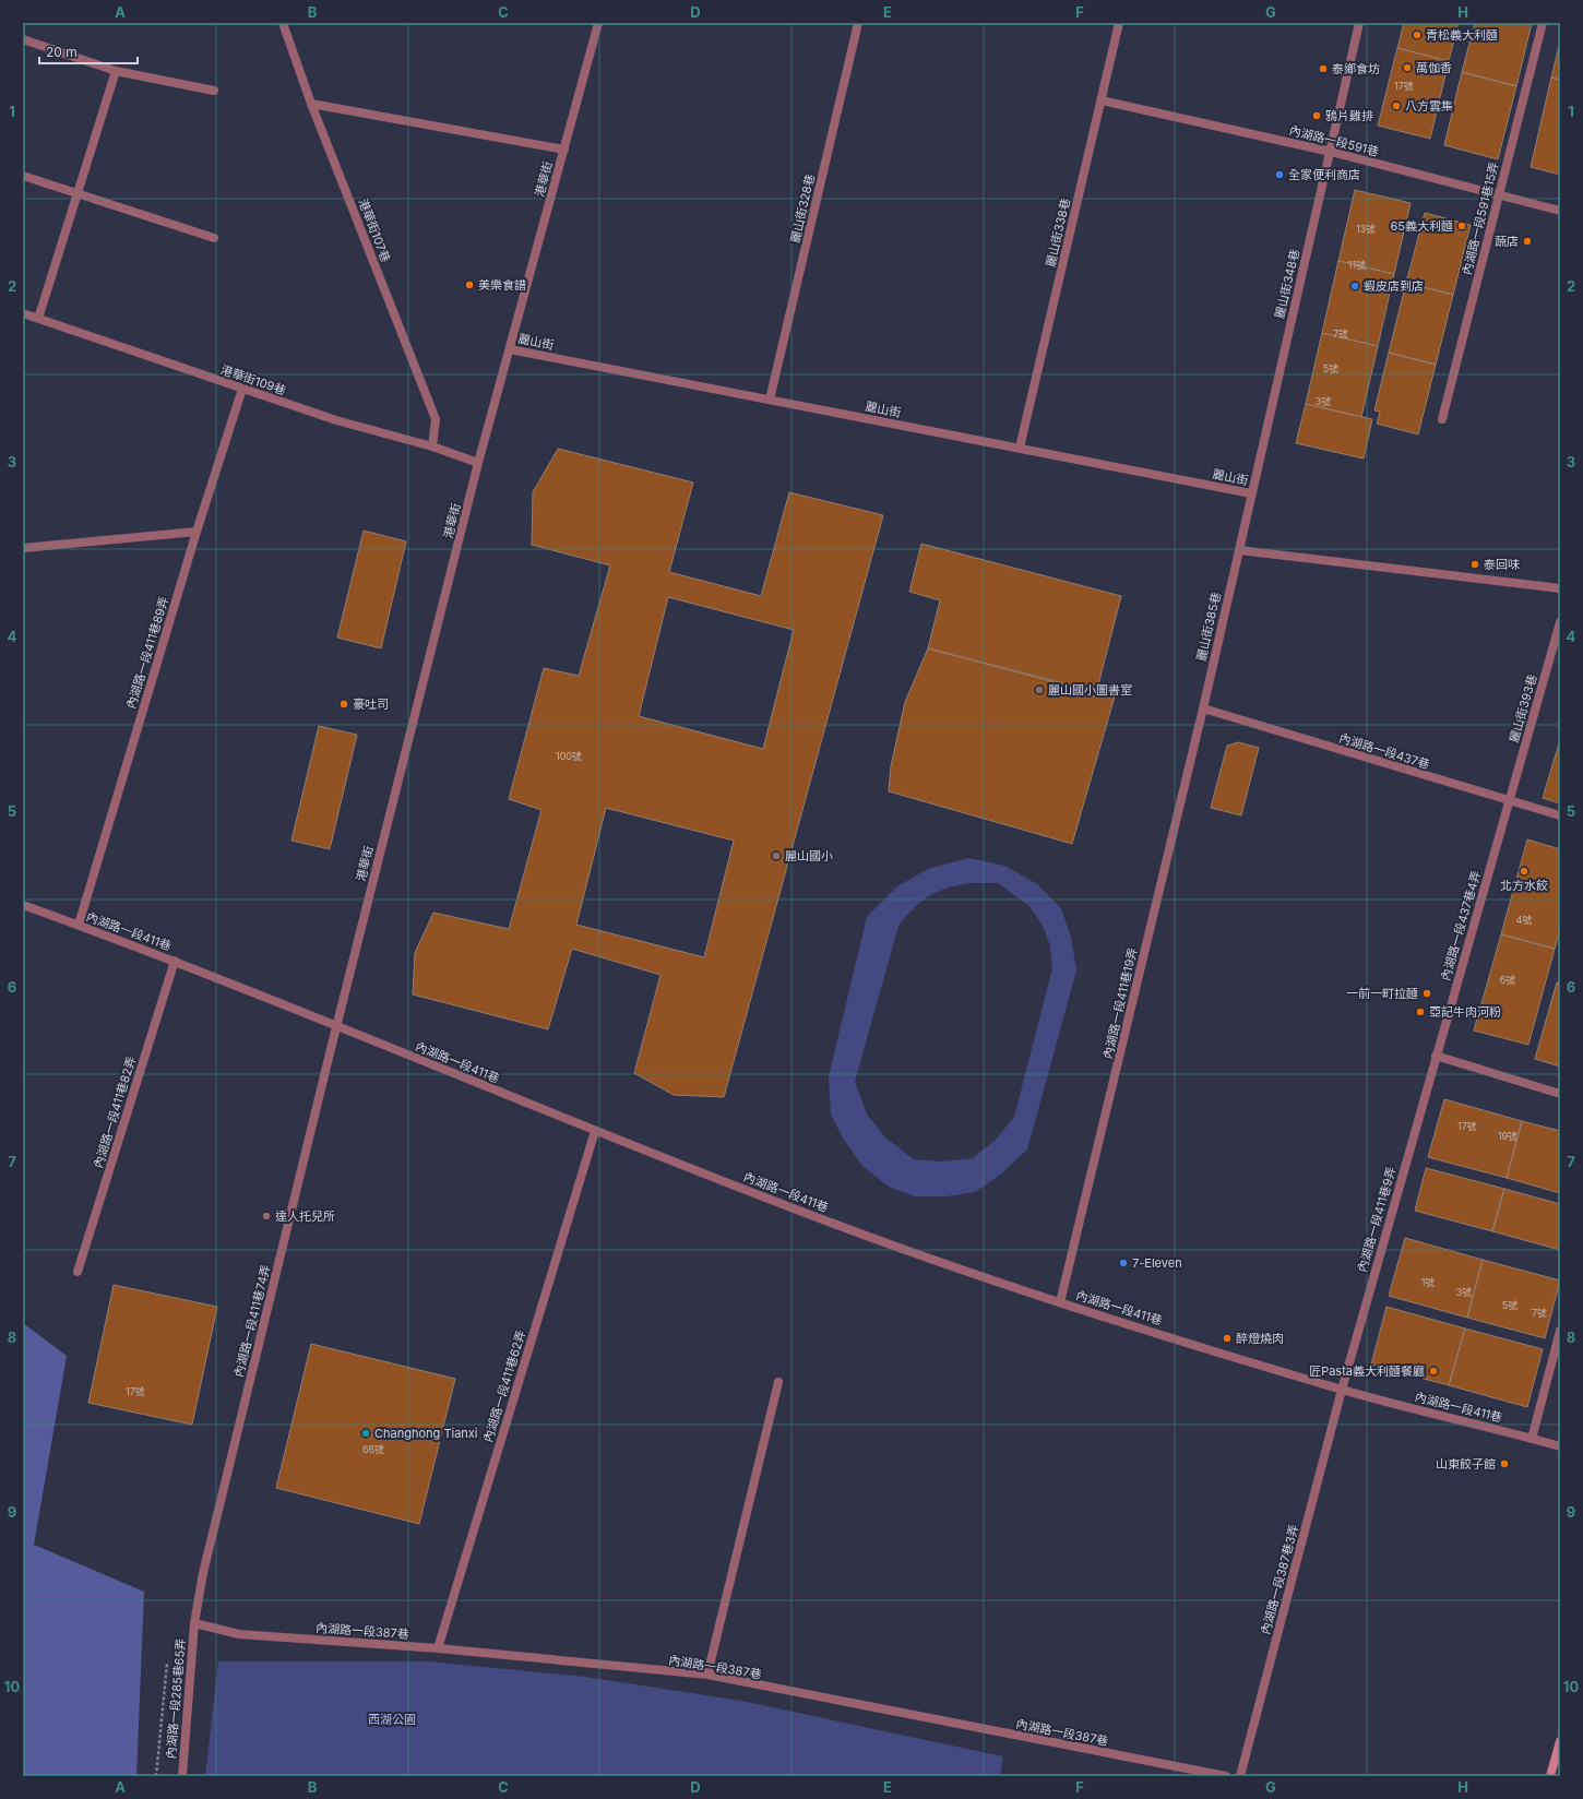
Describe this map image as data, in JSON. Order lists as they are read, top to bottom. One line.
{"streets":{"street":["內湖路一段591巷","港華街","麗山街328巷","內湖路一段591巷15弄","港華街107巷","麗山街338巷","麗山街348巷","麗山街","港華街109巷","麗山街385巷","內湖路一段411巷89弄","麗山街393巷","內湖路一段437巷","內湖路一段437巷4弄","內湖路一段411巷","內湖路一段411巷19弄","內湖路一段411巷82弄","內湖路一段411巷9弄","內湖路一段411巷74弄","內湖路一段411巷62弄","內湖路一段387巷3弄","內湖路一段387巷","內湖路一段285巷65弄"]},"crossings":[["內湖路一段591巷","內湖路一段591巷15弄"],["內湖路一段591巷","麗山街338巷"],["內湖路一段591巷","麗山街348巷"],["港華街","麗山街"],["港華街","港華街109巷"],["港華街","內湖路一段411巷"],["港華街","內湖路一段411巷74弄"],["麗山街328巷","麗山街"],["港華街107巷","港華街109巷"],["麗山街338巷","麗山街"],["麗山街348巷","麗山街"],["麗山街348巷","麗山街385巷"],["港華街109巷","內湖路一段411巷89弄"],["麗山街385巷","內湖路一段437巷"],["麗山街385巷","內湖路一段411巷19弄"],["內湖路一段411巷89弄","內湖路一段411巷"],["麗山街393巷","內湖路一段437巷"],["麗山街393巷","內湖路一段437巷4弄"],["內湖路一段437巷","內湖路一段437巷4弄"],["內湖路一段437巷","內湖路一段411巷19弄"],["內湖路一段437巷4弄","內湖路一段411巷9弄"],["內湖路一段411巷","內湖路一段411巷19弄"],["內湖路一段411巷","內湖路一段411巷82弄"],["內湖路一段411巷","內湖路一段411巷9弄"],["內湖路一段411巷","內湖路一段411巷74弄"],["內湖路一段411巷","內湖路一段411巷62弄"],["內湖路一段411巷","內湖路一段387巷3弄"],["內湖路一段411巷9弄","內湖路一段387巷3弄"],["內湖路一段411巷74弄","內湖路一段387巷"],["內湖路一段411巷74弄","內湖路一段285巷65弄"],["內湖路一段411巷62弄","內湖路一段387巷"],["內湖路一段387巷","內湖路一段285巷65弄"]],"parks":["西湖公園"],"places":["青松義大利麵","萬伽香","泰鄉食坊","八方雲集","鴉片雞排","全家便利商店","65義大利麵","蔬店","美樂食譜","蝦皮店到店","泰回味","麗山國小圖書室","豪吐司","麗山國小","北方水餃","一前一町拉麵","亞記牛肉河粉","達人托兒所","7-Eleven","醉燈燒肉","匠Pasta義大利麵餐廳","Changhong Tianxi","山東餃子館"],"house_numbers":["17號","13號","11號","7號","5號","3號","100號","4號","6號","17號","19號","1號","3號","5號","7號","17號","66號"],"scale_bar":"20 m","grid":{"columns":["A","B","C","D","E","F","G","H"],"rows":["1","2","3","4","5","6","7","8","9","10"]}}
